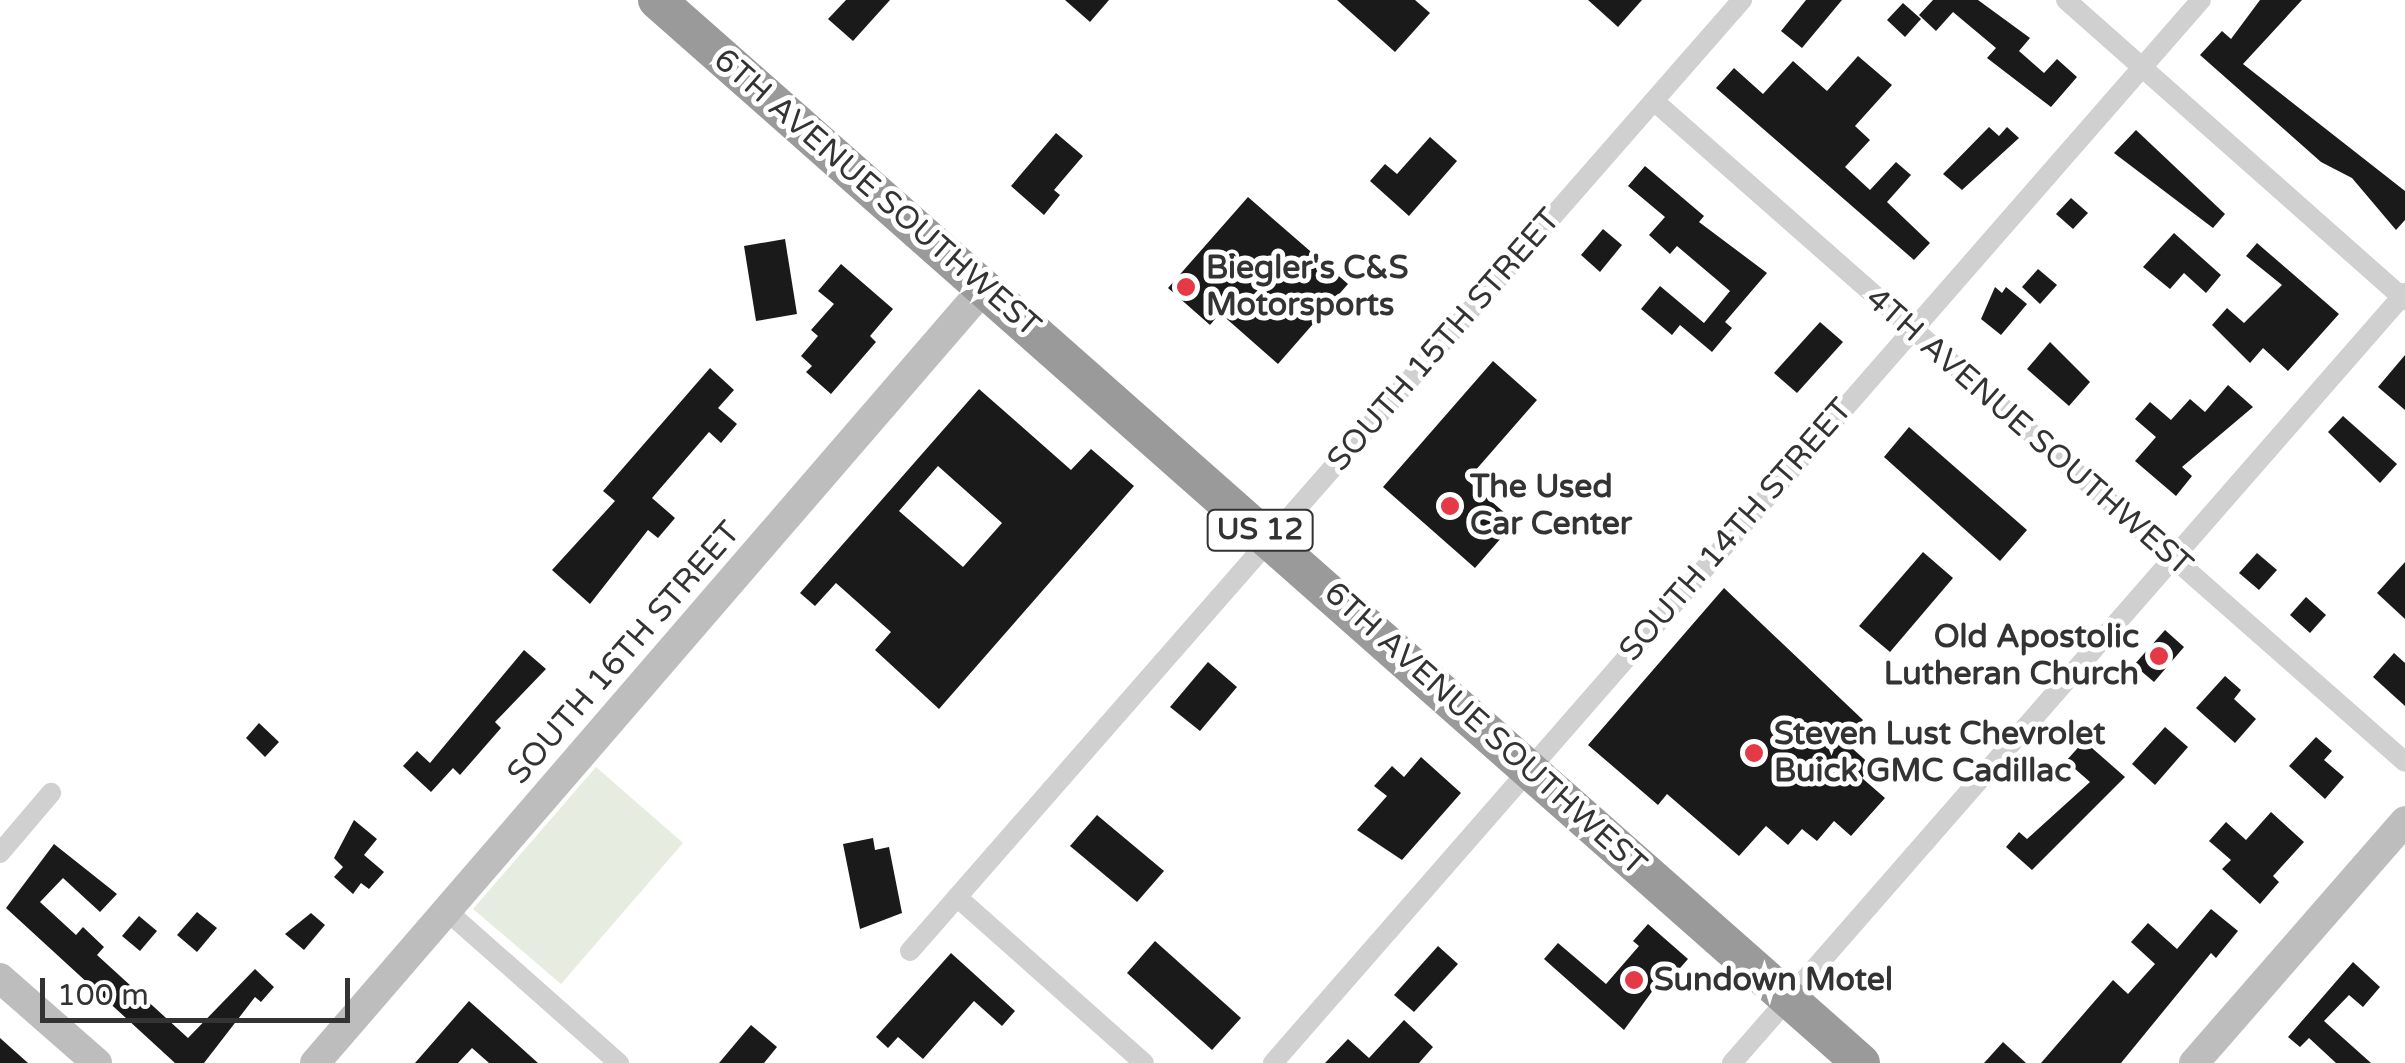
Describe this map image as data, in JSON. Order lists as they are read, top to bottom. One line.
{"streets":{"highway":["6TH AVENUE SOUTHWEST","US 12"],"street":["SOUTH 15TH STREET","4TH AVENUE SOUTHWEST","SOUTH 14TH STREET","SOUTH 16TH STREET"]},"crossings":[["6TH AVENUE SOUTHWEST","SOUTH 15TH STREET"],["6TH AVENUE SOUTHWEST","SOUTH 14TH STREET"],["6TH AVENUE SOUTHWEST","SOUTH 16TH STREET"],["SOUTH 15TH STREET","4TH AVENUE SOUTHWEST"],["4TH AVENUE SOUTHWEST","SOUTH 14TH STREET"]],"places":["Biegler's C&S Motorsports","The Used Car Center","Old Apostolic Lutheran Church","Steven Lust Chevrolet Buick GMC Cadillac","Sundown Motel"],"scale_bar":"100 m"}
